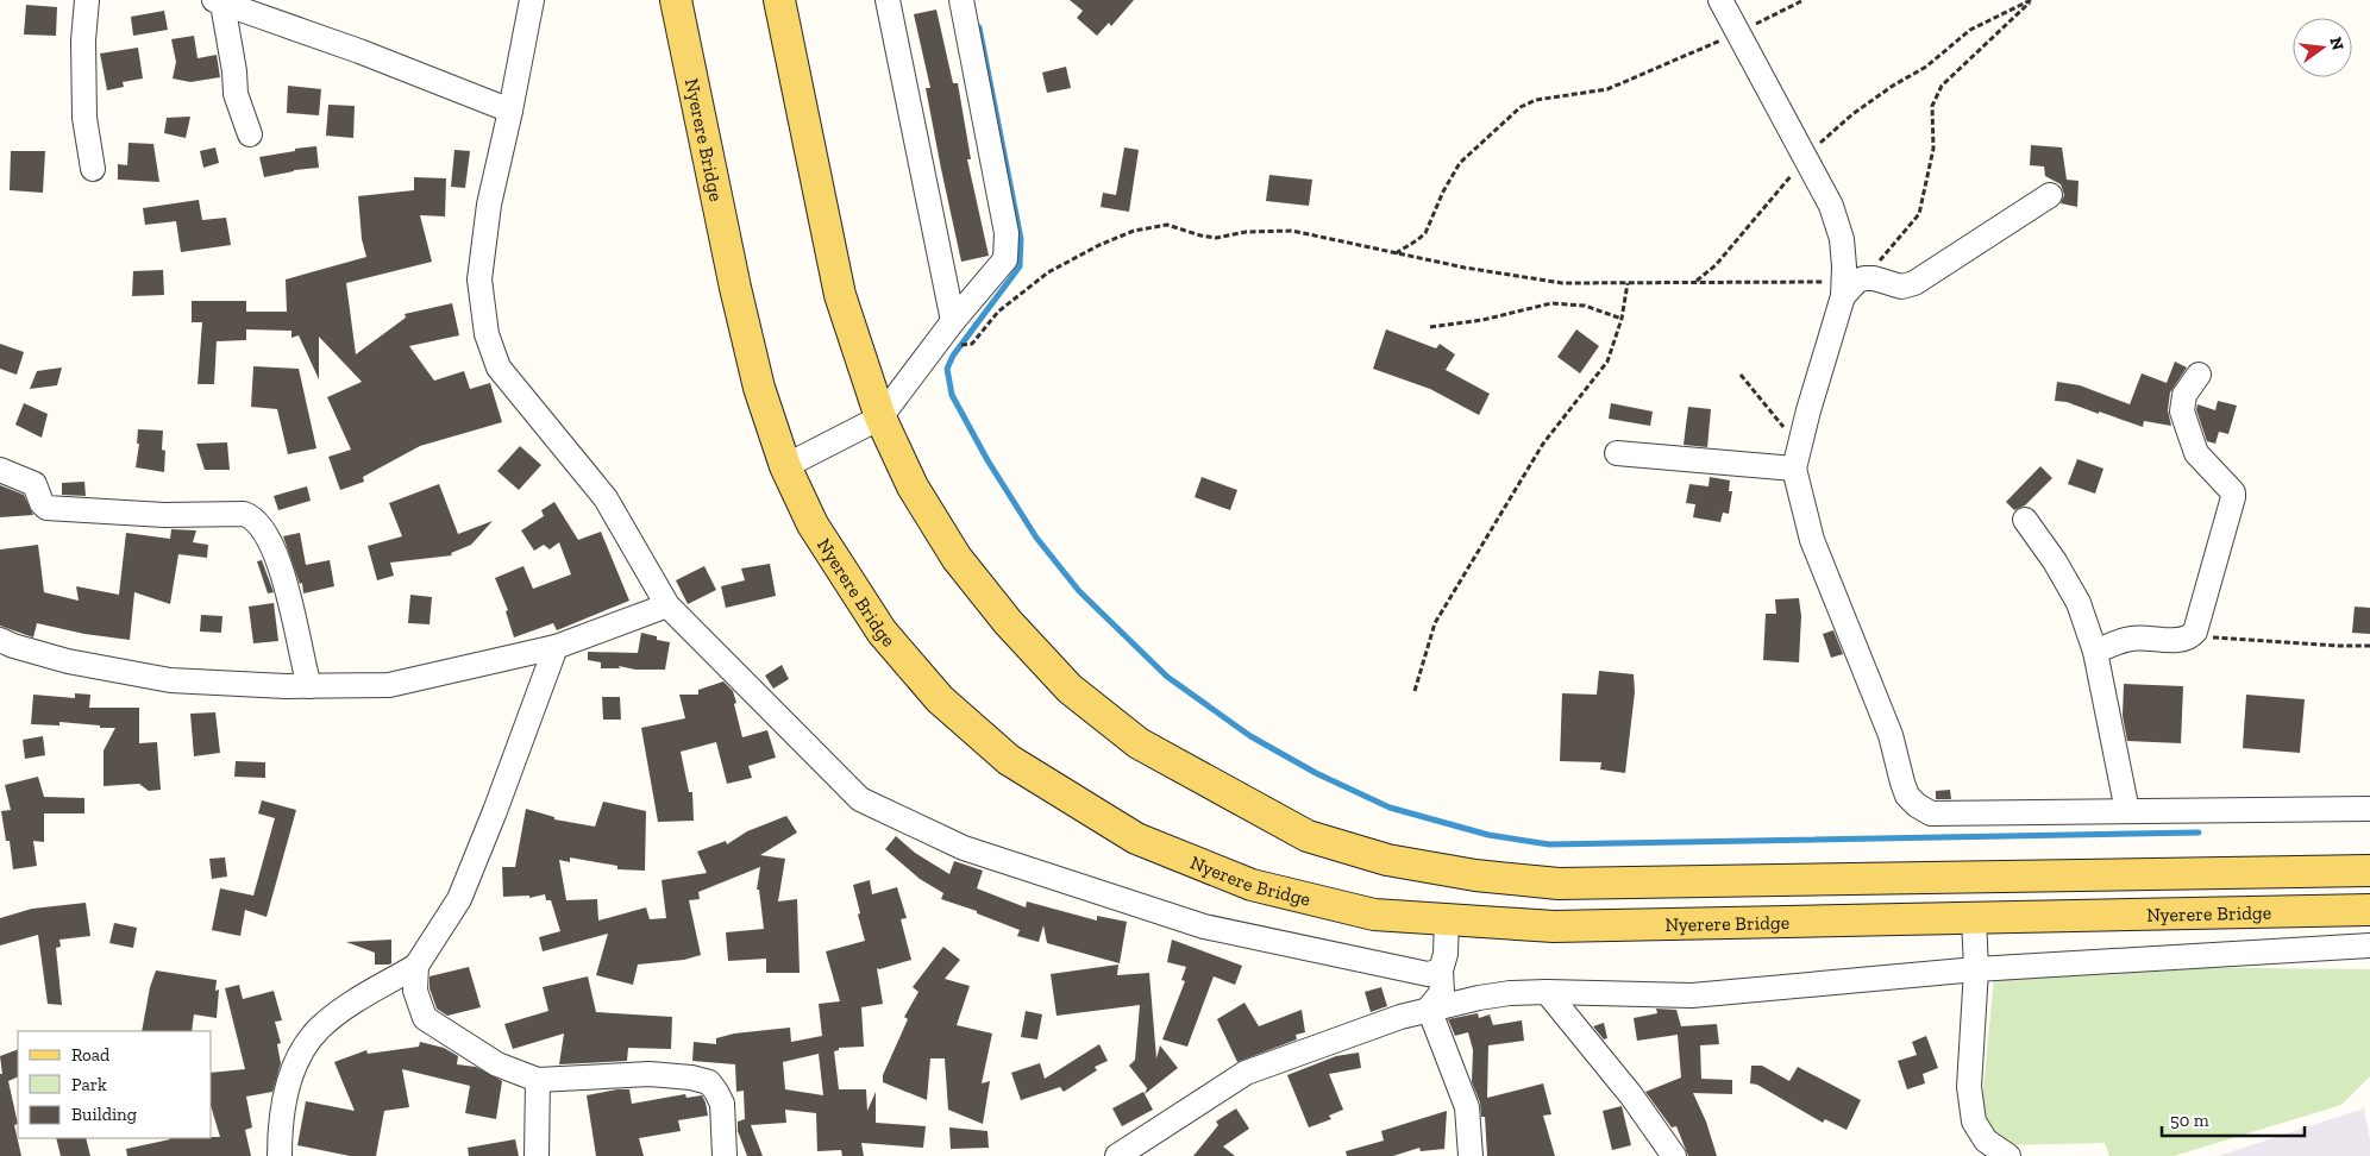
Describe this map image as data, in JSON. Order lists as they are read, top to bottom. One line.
{"streets":{"main road":["Nyerere Bridge"]},"legend":["Road","Park","Building"],"scale_bar":"50 m","north":"right"}
